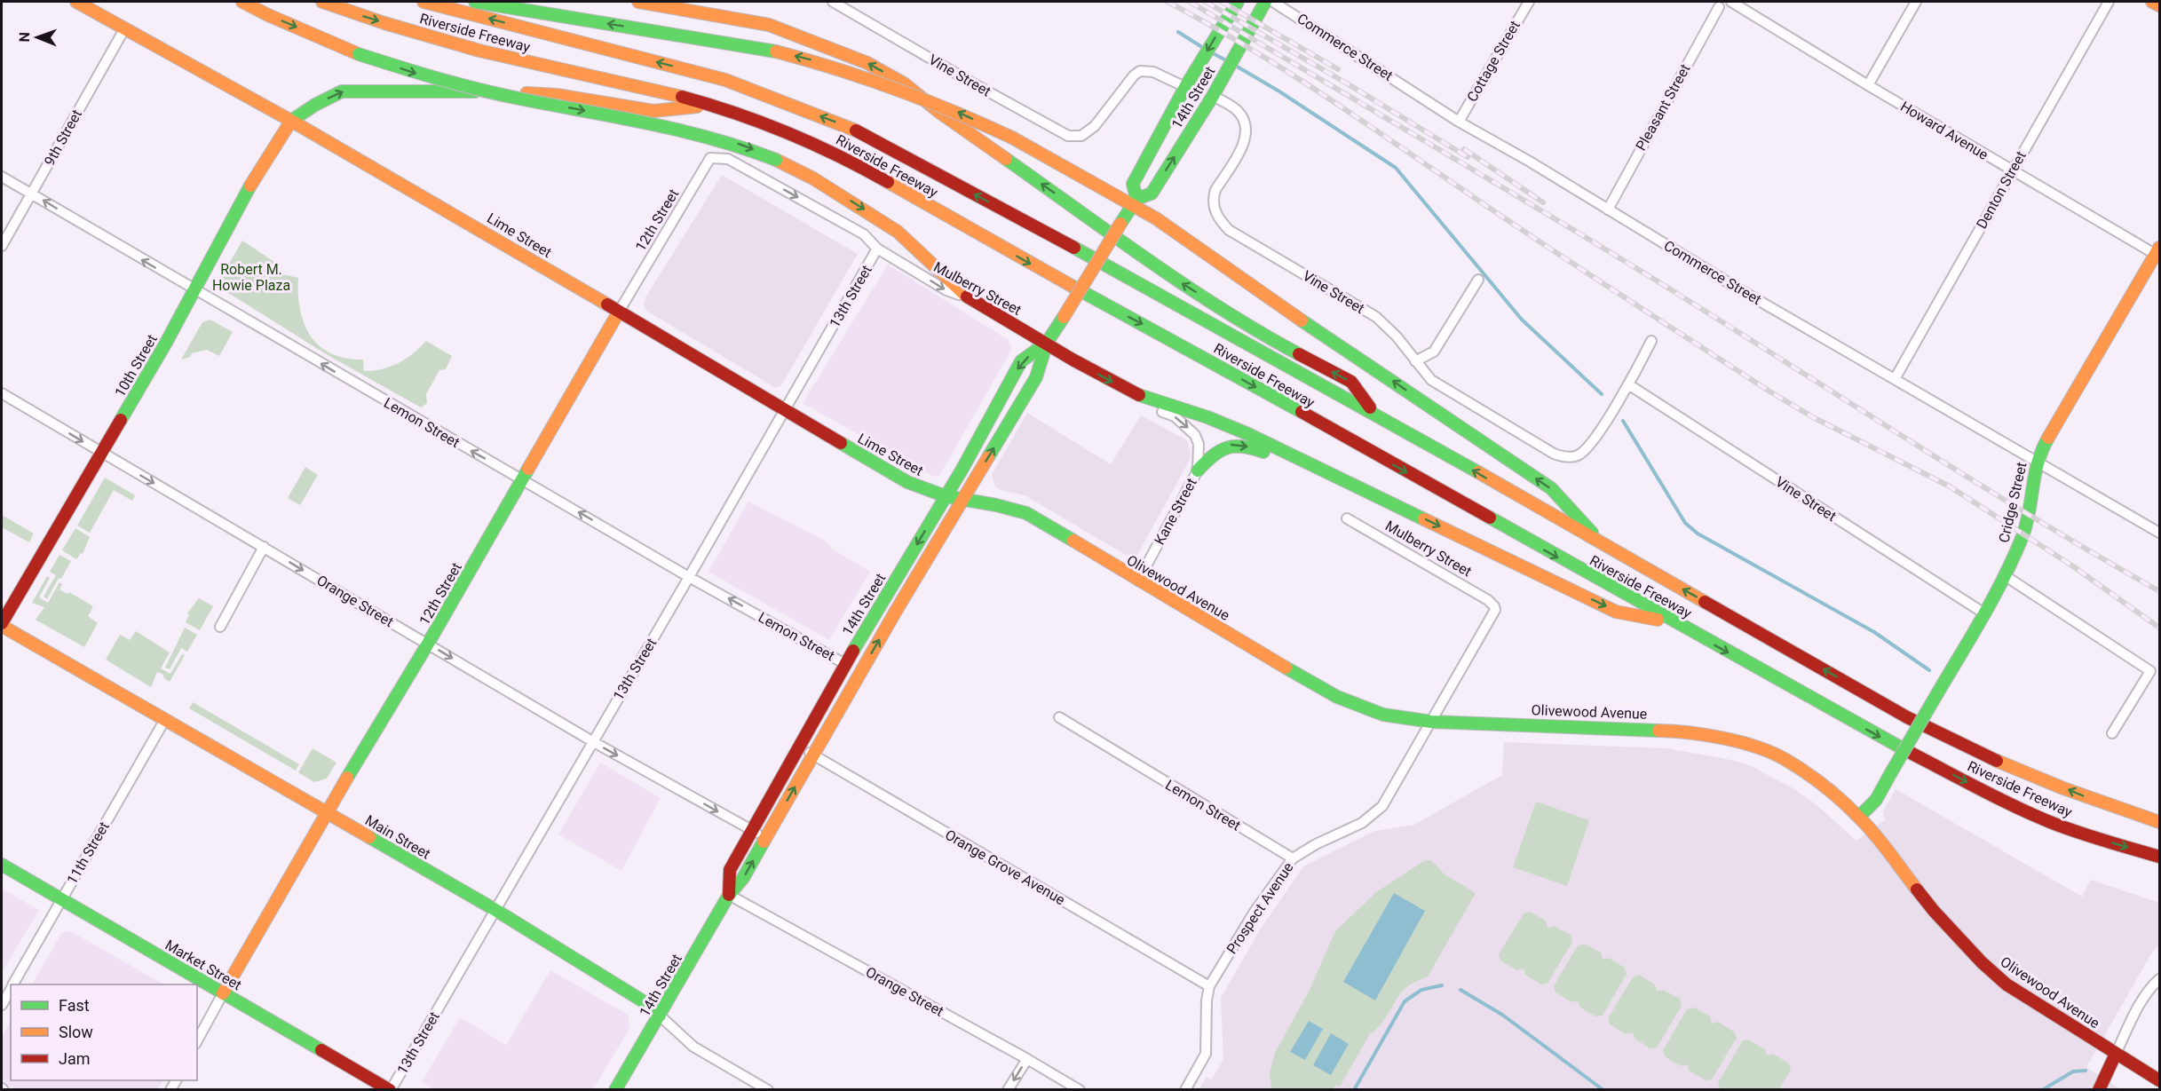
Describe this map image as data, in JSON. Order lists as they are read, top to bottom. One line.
{"streets":{"main road":["Riverside Freeway","14th Street","12th Street","Lime Street","Mulberry Street","10th Street","Cridge Street","Olivewood Avenue","Main Street","Market Street"],"street":["Commerce Street","Cottage Street","Vine Street","Pleasant Street","Howard Avenue","9th Street","Denton Street","13th Street","Lemon Street","Kane Street","Orange Street","11th Street","Orange Grove Avenue","Prospect Avenue"]},"crossings":[["Commerce Street","Cottage Street"],["Commerce Street","Pleasant Street"],["Commerce Street","Denton Street"],["Commerce Street","Cridge Street"],["Vine Street","14th Street"],["Vine Street","Cridge Street"],["14th Street","Lime Street"],["14th Street","Mulberry Street"],["14th Street","Lemon Street"],["14th Street","Olivewood Avenue"],["14th Street","Orange Street"],["14th Street","Main Street"],["14th Street","Orange Grove Avenue"],["Howard Avenue","Denton Street"],["Howard Avenue","Cridge Street"],["9th Street","Lime Street"],["9th Street","Lemon Street"],["12th Street","Lime Street"],["12th Street","Mulberry Street"],["12th Street","Lemon Street"],["12th Street","Orange Street"],["12th Street","Main Street"],["12th Street","Market Street"],["Lime Street","13th Street"],["Lime Street","10th Street"],["Lime Street","Olivewood Avenue"],["Mulberry Street","13th Street"],["Mulberry Street","Kane Street"],["Mulberry Street","Prospect Avenue"],["13th Street","Lemon Street"],["13th Street","Orange Street"],["13th Street","Main Street"],["13th Street","Market Street"],["10th Street","Lemon Street"],["10th Street","Orange Street"],["10th Street","Main Street"],["Lemon Street","Prospect Avenue"],["Cridge Street","Olivewood Avenue"],["Kane Street","Olivewood Avenue"],["Olivewood Avenue","Prospect Avenue"],["Main Street","11th Street"],["11th Street","Market Street"],["Orange Grove Avenue","Prospect Avenue"]],"one_way":["Mulberry Street","Lemon Street","Orange Street"],"parks":["Robert M. Howie Plaza"],"legend":["Fast","Slow","Jam"],"north":"left"}
